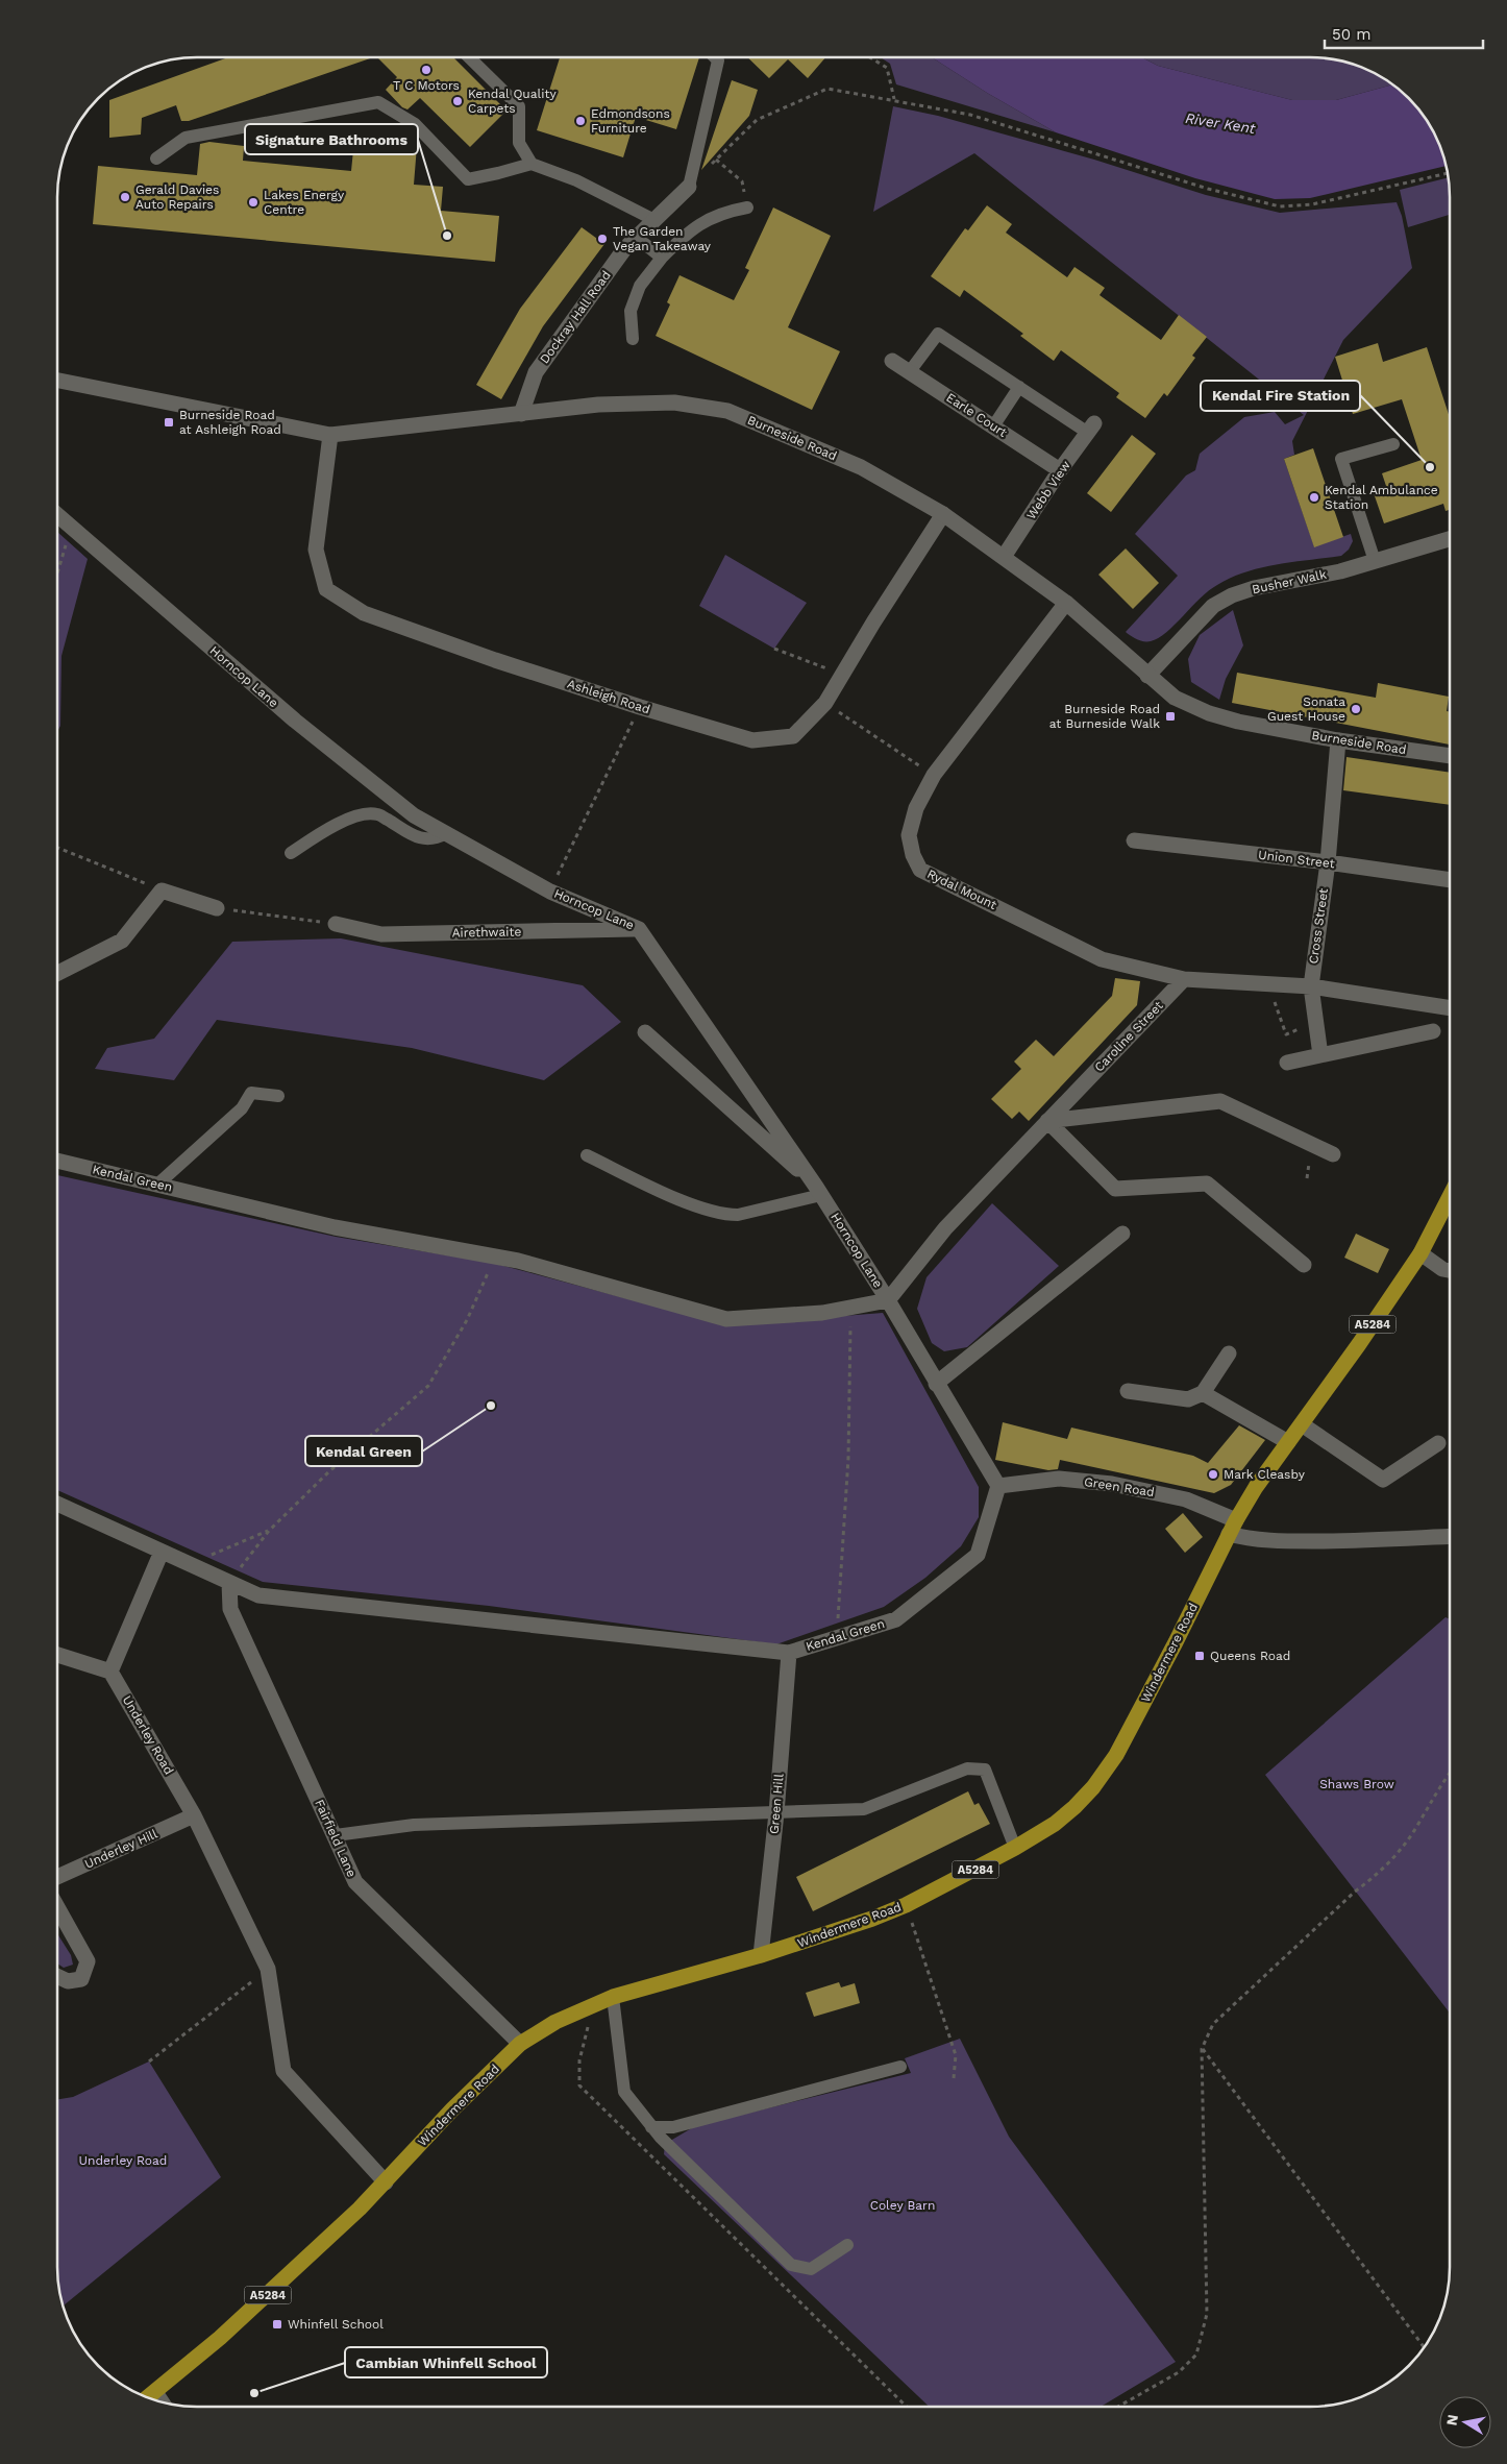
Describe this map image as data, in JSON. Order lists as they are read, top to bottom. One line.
{"streets":{"highway":["A5284","Windermere Road"],"street":["Dockray Hall Road","Earle Court","Burneside Road","Webb View","Busher Walk","Horncop Lane","Ashleigh Road","Union Street","Rydal Mount","Cross Street","Airethwaite","Caroline Street","Kendal Green","Green Road","Underley Road","Green Hill","Fairfield Lane","Underley Hill"]},"crossings":[["Dockray Hall Road","Burneside Road"],["Earle Court","Webb View"],["Burneside Road","Webb View"],["Burneside Road","Busher Walk"],["Burneside Road","Ashleigh Road"],["Burneside Road","Rydal Mount"],["Burneside Road","Cross Street"],["Horncop Lane","Airethwaite"],["Horncop Lane","Caroline Street"],["Horncop Lane","Kendal Green"],["Horncop Lane","Green Road"],["Union Street","Cross Street"],["Rydal Mount","Caroline Street"],["Caroline Street","Kendal Green"],["Kendal Green","Green Road"],["Kendal Green","Green Hill"],["Kendal Green","Fairfield Lane"],["Green Road","Windermere Road"],["Windermere Road","Underley Road"],["Windermere Road","Green Hill"],["Windermere Road","Fairfield Lane"],["Underley Road","Underley Hill"]],"water":["River Kent"],"parks":["Shaws Brow","Underley Road","Coley Barn"],"places":{"other":["T C Motors","Kendal Quality Carpets","Edmondsons Furniture","Gerald Davies Auto Repairs","Lakes Energy Centre","Signature Bathrooms","The Garden Vegan Takeaway","Kendal Fire Station","Kendal Ambulance Station","Sonata Guest House","Kendal Green","Mark Cleasby","Cambian Whinfell School"],"transit":["Burneside Road at Ashleigh Road","Burneside Road at Burneside Walk","Queens Road","Whinfell School"]},"scale_bar":"50 m","north":"left"}
